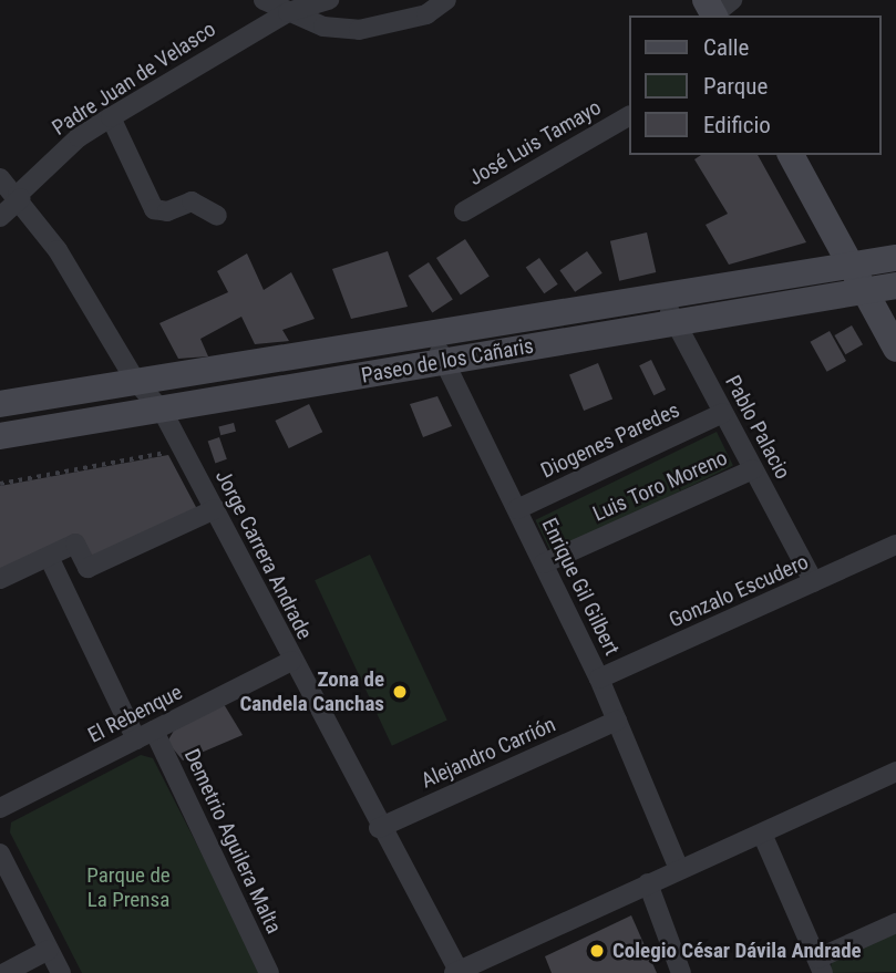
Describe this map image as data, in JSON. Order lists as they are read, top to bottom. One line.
{"streets":{"main road":["Paseo de los Cañaris"],"street":["Padre Juan de Velasco","José Luis Tamayo","Pablo Palacio","Diogenes Paredes","Luis Toro Moreno","Jorge Carrera Andrade","Enrique Gil Gilbert","Gonzalo Escudero","El Rebenque","Alejandro Carrión","Demetrio Aguilera Malta"]},"crossings":[["Padre Juan de Velasco","Jorge Carrera Andrade"],["Paseo de los Cañaris","Pablo Palacio"],["Paseo de los Cañaris","Jorge Carrera Andrade"],["Paseo de los Cañaris","Enrique Gil Gilbert"],["Pablo Palacio","Diogenes Paredes"],["Pablo Palacio","Luis Toro Moreno"],["Pablo Palacio","Gonzalo Escudero"],["Diogenes Paredes","Enrique Gil Gilbert"],["Luis Toro Moreno","Enrique Gil Gilbert"],["Jorge Carrera Andrade","Enrique Gil Gilbert"],["Jorge Carrera Andrade","El Rebenque"],["Jorge Carrera Andrade","Alejandro Carrión"],["Enrique Gil Gilbert","Gonzalo Escudero"],["Enrique Gil Gilbert","Alejandro Carrión"],["El Rebenque","Demetrio Aguilera Malta"]],"parks":["Parque de La Prensa"],"places":["Zona de Candela Canchas","Colegio César Dávila Andrade"],"legend":["Calle","Parque","Edificio"]}
